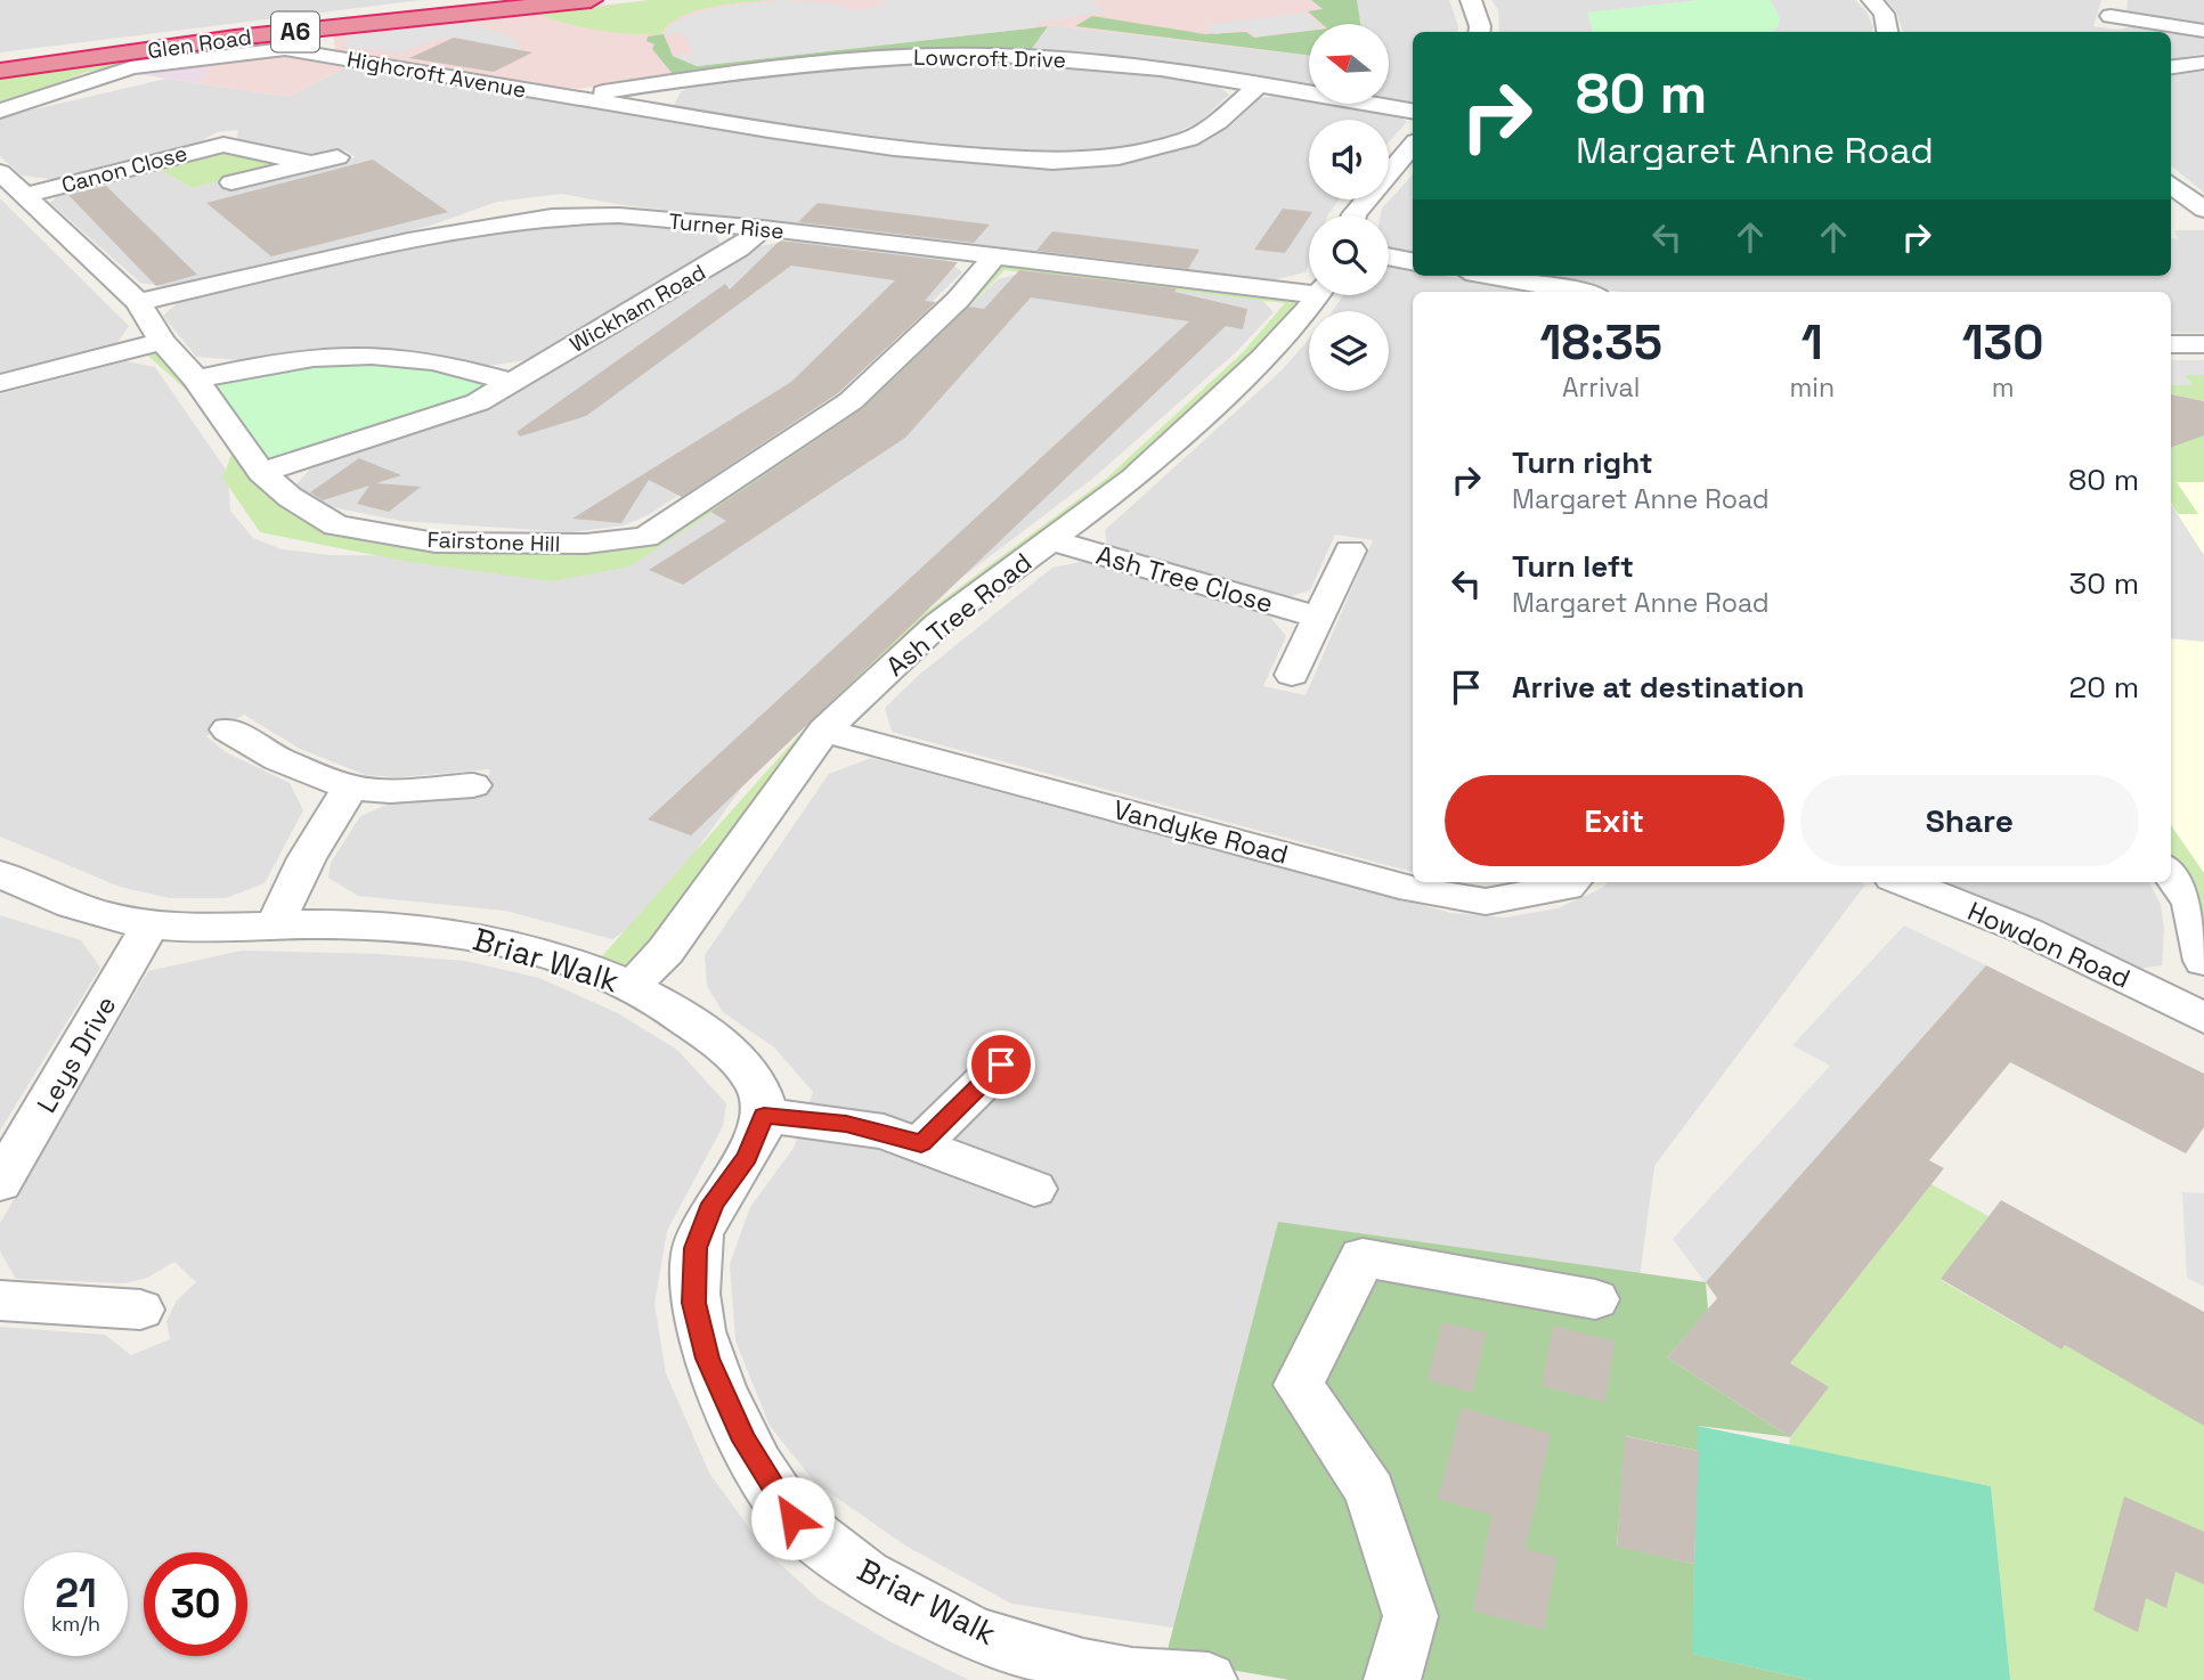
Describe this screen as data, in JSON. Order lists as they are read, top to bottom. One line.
{"streets":{"highway":["A6","Glen Road"],"street":["Lowcroft Drive","Highcroft Avenue","Canon Close","Turner Rise","Wickham Road","Fairstone Hill","Ash Tree Close","Ash Tree Road","Vandyke Road","Howdon Road","Briar Walk","Leys Drive"]},"crossings":[["Lowcroft Drive","Highcroft Avenue"],["Canon Close","Fairstone Hill"],["Turner Rise","Wickham Road"],["Turner Rise","Fairstone Hill"],["Wickham Road","Fairstone Hill"],["Ash Tree Close","Ash Tree Road"],["Ash Tree Road","Vandyke Road"],["Ash Tree Road","Briar Walk"],["Briar Walk","Leys Drive"]],"north":"left","page":{"turn":["80 m","Margaret Anne Road"],"eta":["18:35","Arrival","1","min","130","m"],"list":[{"name":"Turn right","note":"Margaret Anne Road","value":"80 m"},{"name":"Turn left","note":"Margaret Anne Road","value":"30 m"},{"name":"Arrive at destination","value":"20 m"}],"buttons":["Exit","Share"],"speed":"21 km/h","limit":"30"}}
